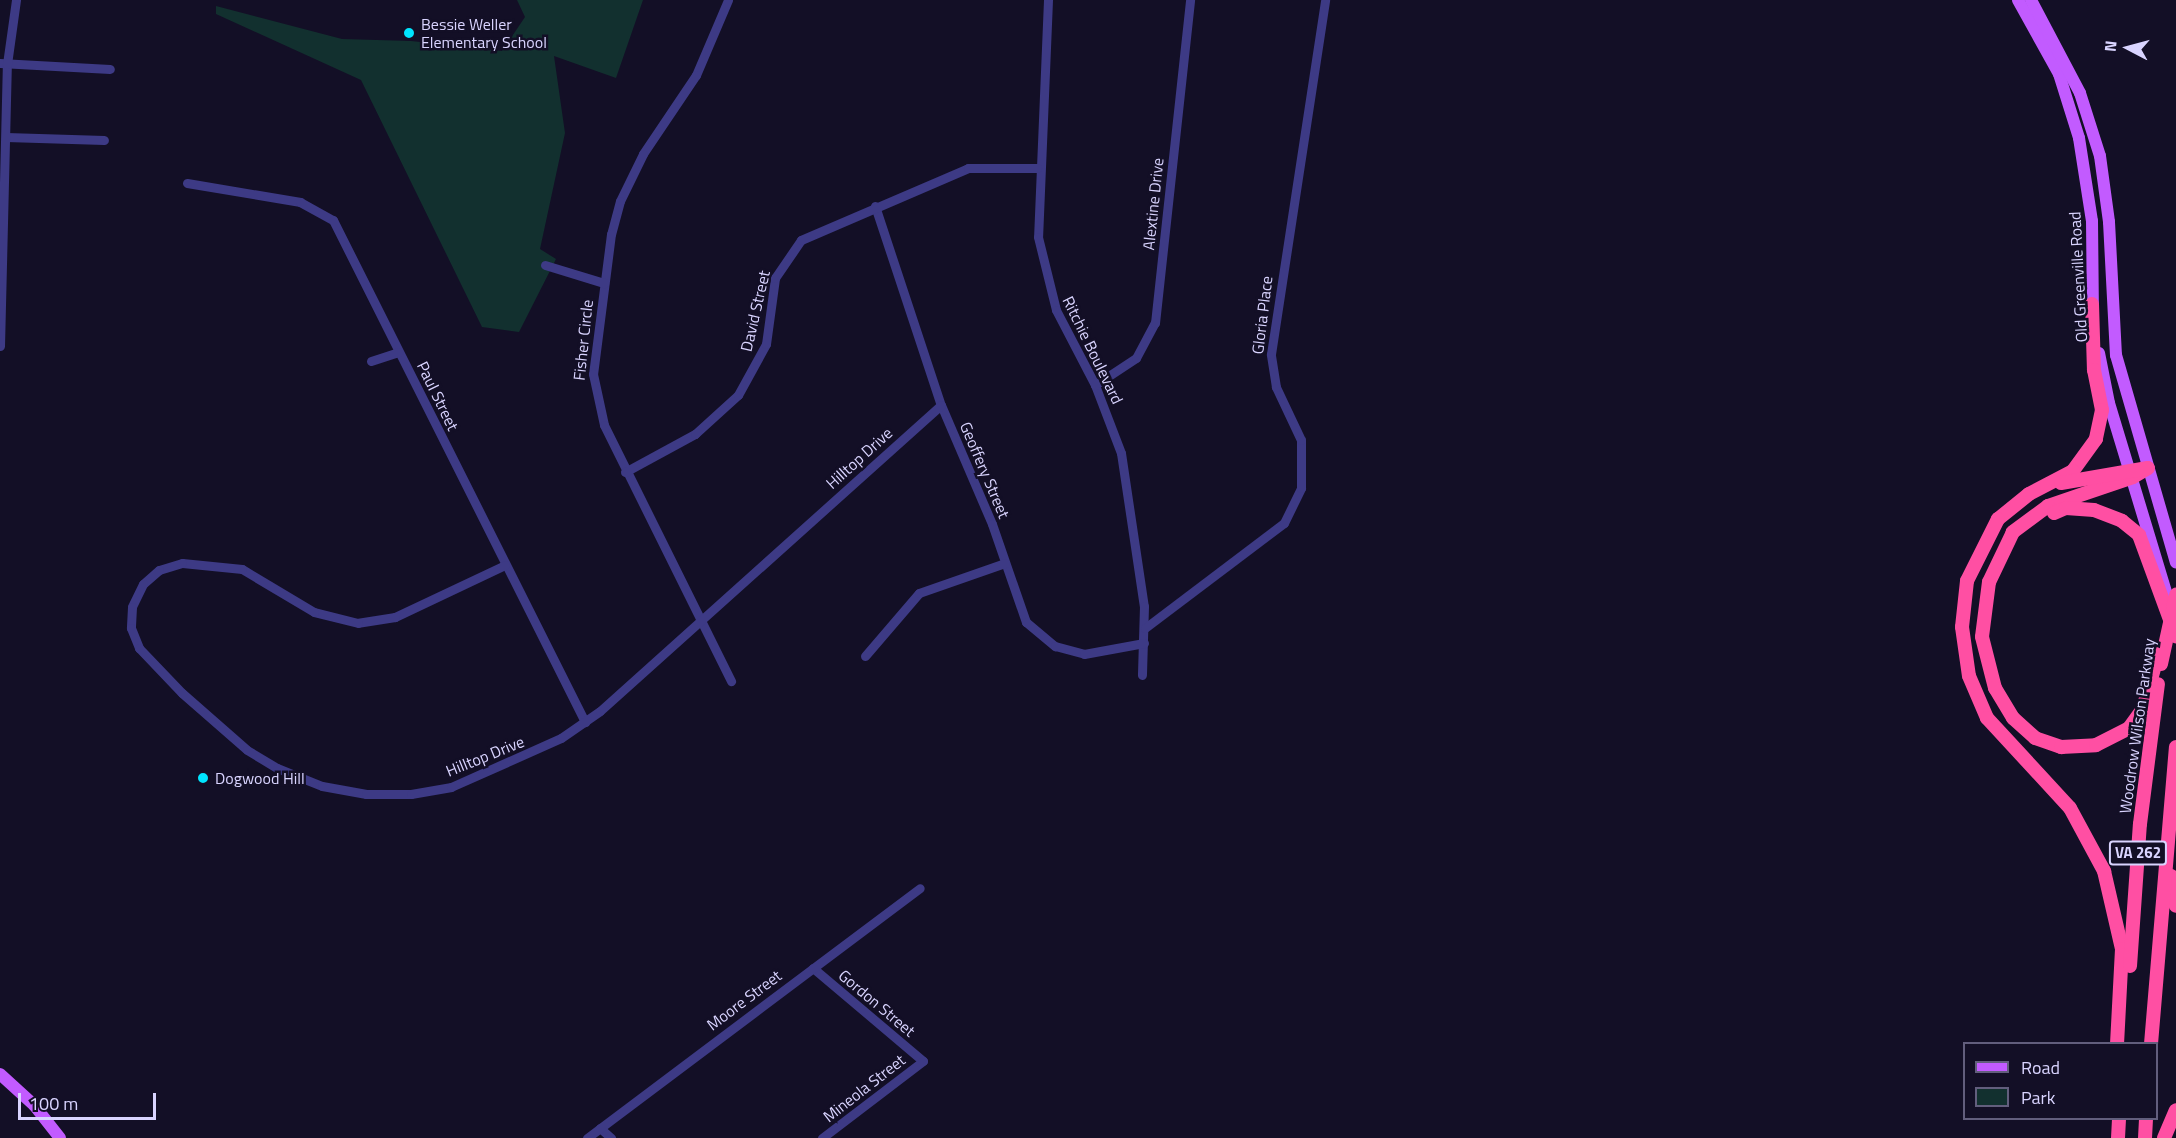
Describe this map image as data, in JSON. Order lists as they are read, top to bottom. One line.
{"streets":{"highway":["Woodrow Wilson Parkway","VA 262"],"main road":["Old Greenville Road"],"street":["Alextine Drive","David Street","Gloria Place","Fisher Circle","Ritchie Boulevard","Paul Street","Hilltop Drive","Geoffery Street","Moore Street","Gordon Street","Mineola Street"]},"crossings":[["Alextine Drive","Ritchie Boulevard"],["David Street","Fisher Circle"],["David Street","Ritchie Boulevard"],["David Street","Geoffery Street"],["Gloria Place","Ritchie Boulevard"],["Fisher Circle","Hilltop Drive"],["Ritchie Boulevard","Geoffery Street"],["Paul Street","Hilltop Drive"],["Hilltop Drive","Geoffery Street"],["Moore Street","Gordon Street"],["Gordon Street","Mineola Street"]],"places":["Bessie Weller Elementary School","Dogwood Hill"],"legend":["Road","Park"],"scale_bar":"100 m","north":"left"}
